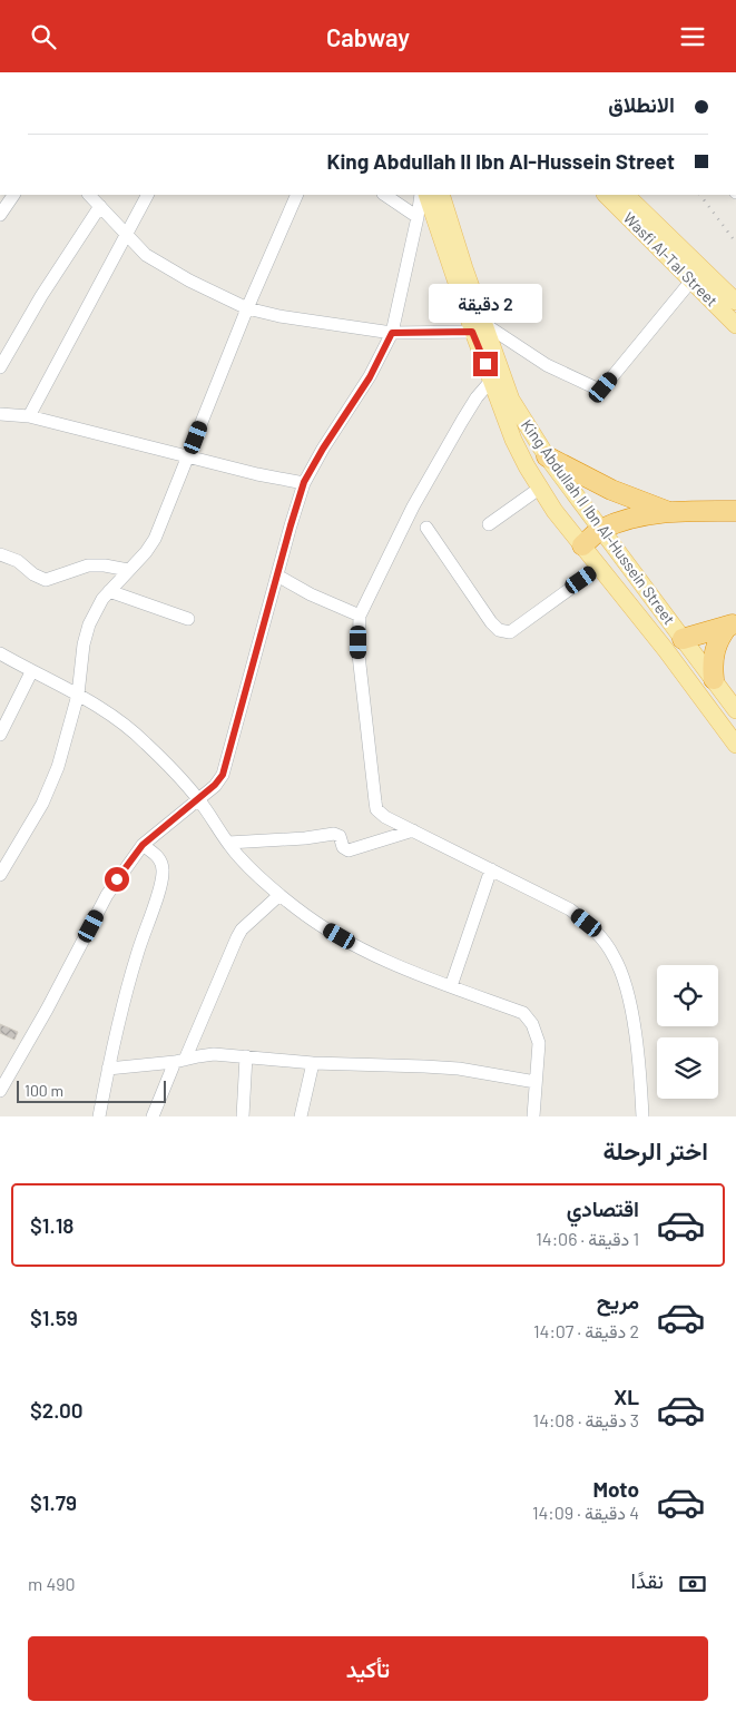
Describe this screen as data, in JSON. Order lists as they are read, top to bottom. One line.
{"streets":{"main road":["Wasfi Al-Tal Street","King Abdullah II Ibn Al-Hussein Street"]},"scale_bar":"100 m","page":{"header":"Cabway","banner":["الانطلاق","King Abdullah II Ibn Al-Hussein Street"],"bubble":"2 دقيقة","scale":"100 m","heading":"اختر الرحلة","list":[{"name":"اقتصادي","note":"1 دقيقة · 14:06","value":"$1.18"},{"name":"مريح","note":"2 دقيقة · 14:07","value":"$1.59"},{"name":"XL","note":"3 دقيقة · 14:08","value":"$2.00"},{"name":"Moto","note":"4 دقيقة · 14:09","value":"$1.79"}],"pay":["نقدًا","490 m"],"buttons":"تأكيد"}}
